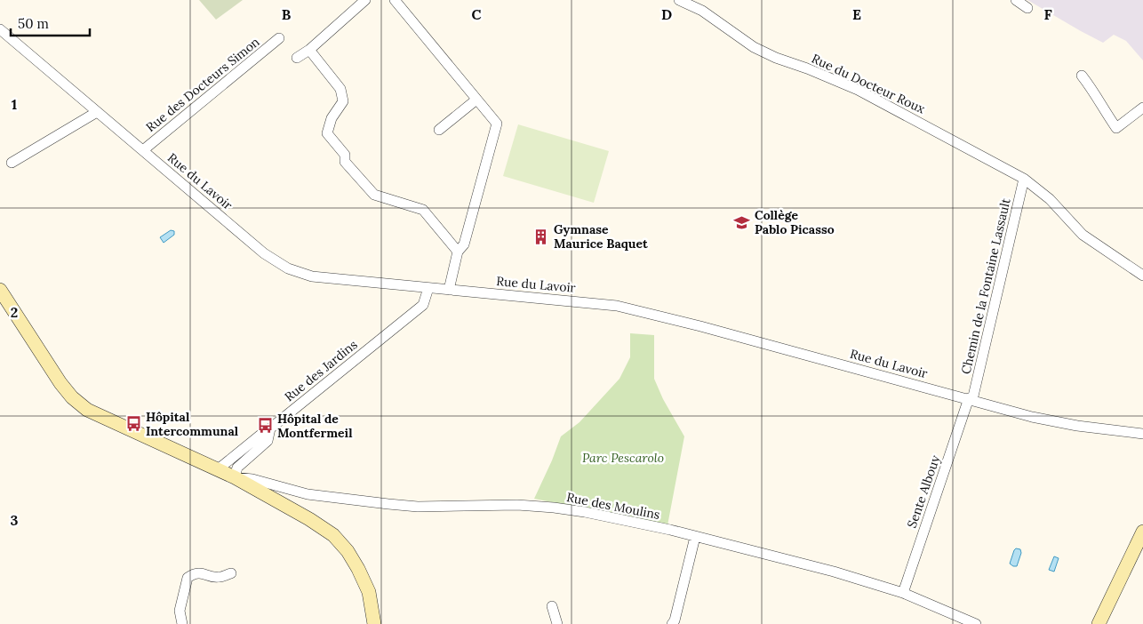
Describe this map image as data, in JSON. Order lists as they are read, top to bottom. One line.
{"streets":{"street":["Rue du Docteur Roux","Rue des Docteurs Simon","Rue du Lavoir","Chemin de la Fontaine Lassault","Rue des Jardins","Sente Albouy","Rue des Moulins"]},"crossings":[["Rue du Docteur Roux","Chemin de la Fontaine Lassault"],["Rue des Docteurs Simon","Rue du Lavoir"],["Rue du Lavoir","Chemin de la Fontaine Lassault"],["Rue du Lavoir","Rue des Jardins"],["Rue du Lavoir","Sente Albouy"],["Chemin de la Fontaine Lassault","Sente Albouy"],["Sente Albouy","Rue des Moulins"]],"parks":["Parc Pescarolo"],"places":{"school or university":["Collège Pablo Picasso"],"building":["Gymnase Maurice Baquet"],"bus stop":["Hôpital Intercommunal","Hôpital de Montfermeil"]},"scale_bar":"50 m","grid":{"columns":["B","C","D","E","F"],"rows":["1","2","3"]}}
